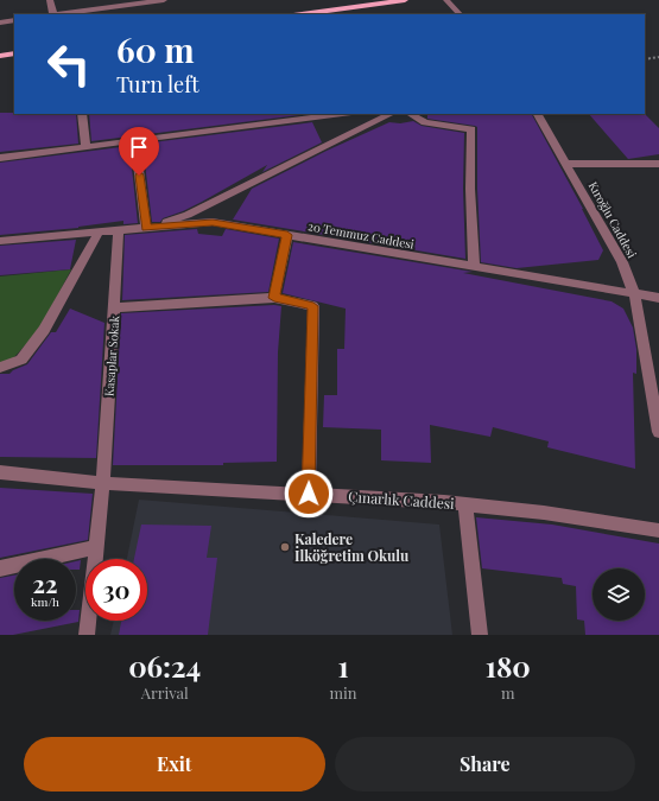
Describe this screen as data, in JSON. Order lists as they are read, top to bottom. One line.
{"streets":{"street":["Kıroğlu Caddesi","20 Temmuz Caddesi","Kasaplar Sokak","Çınarlık Caddesi"]},"crossings":[["Kıroğlu Caddesi","20 Temmuz Caddesi"],["20 Temmuz Caddesi","Kasaplar Sokak"],["Kasaplar Sokak","Çınarlık Caddesi"]],"places":["Kaledere İlköğretim Okulu"],"page":{"turn":["60 m","Turn left"],"speed":"22 km/h","limit":"30","eta":["06:24","Arrival","1","min","180","m"],"buttons":["Exit","Share"]}}
